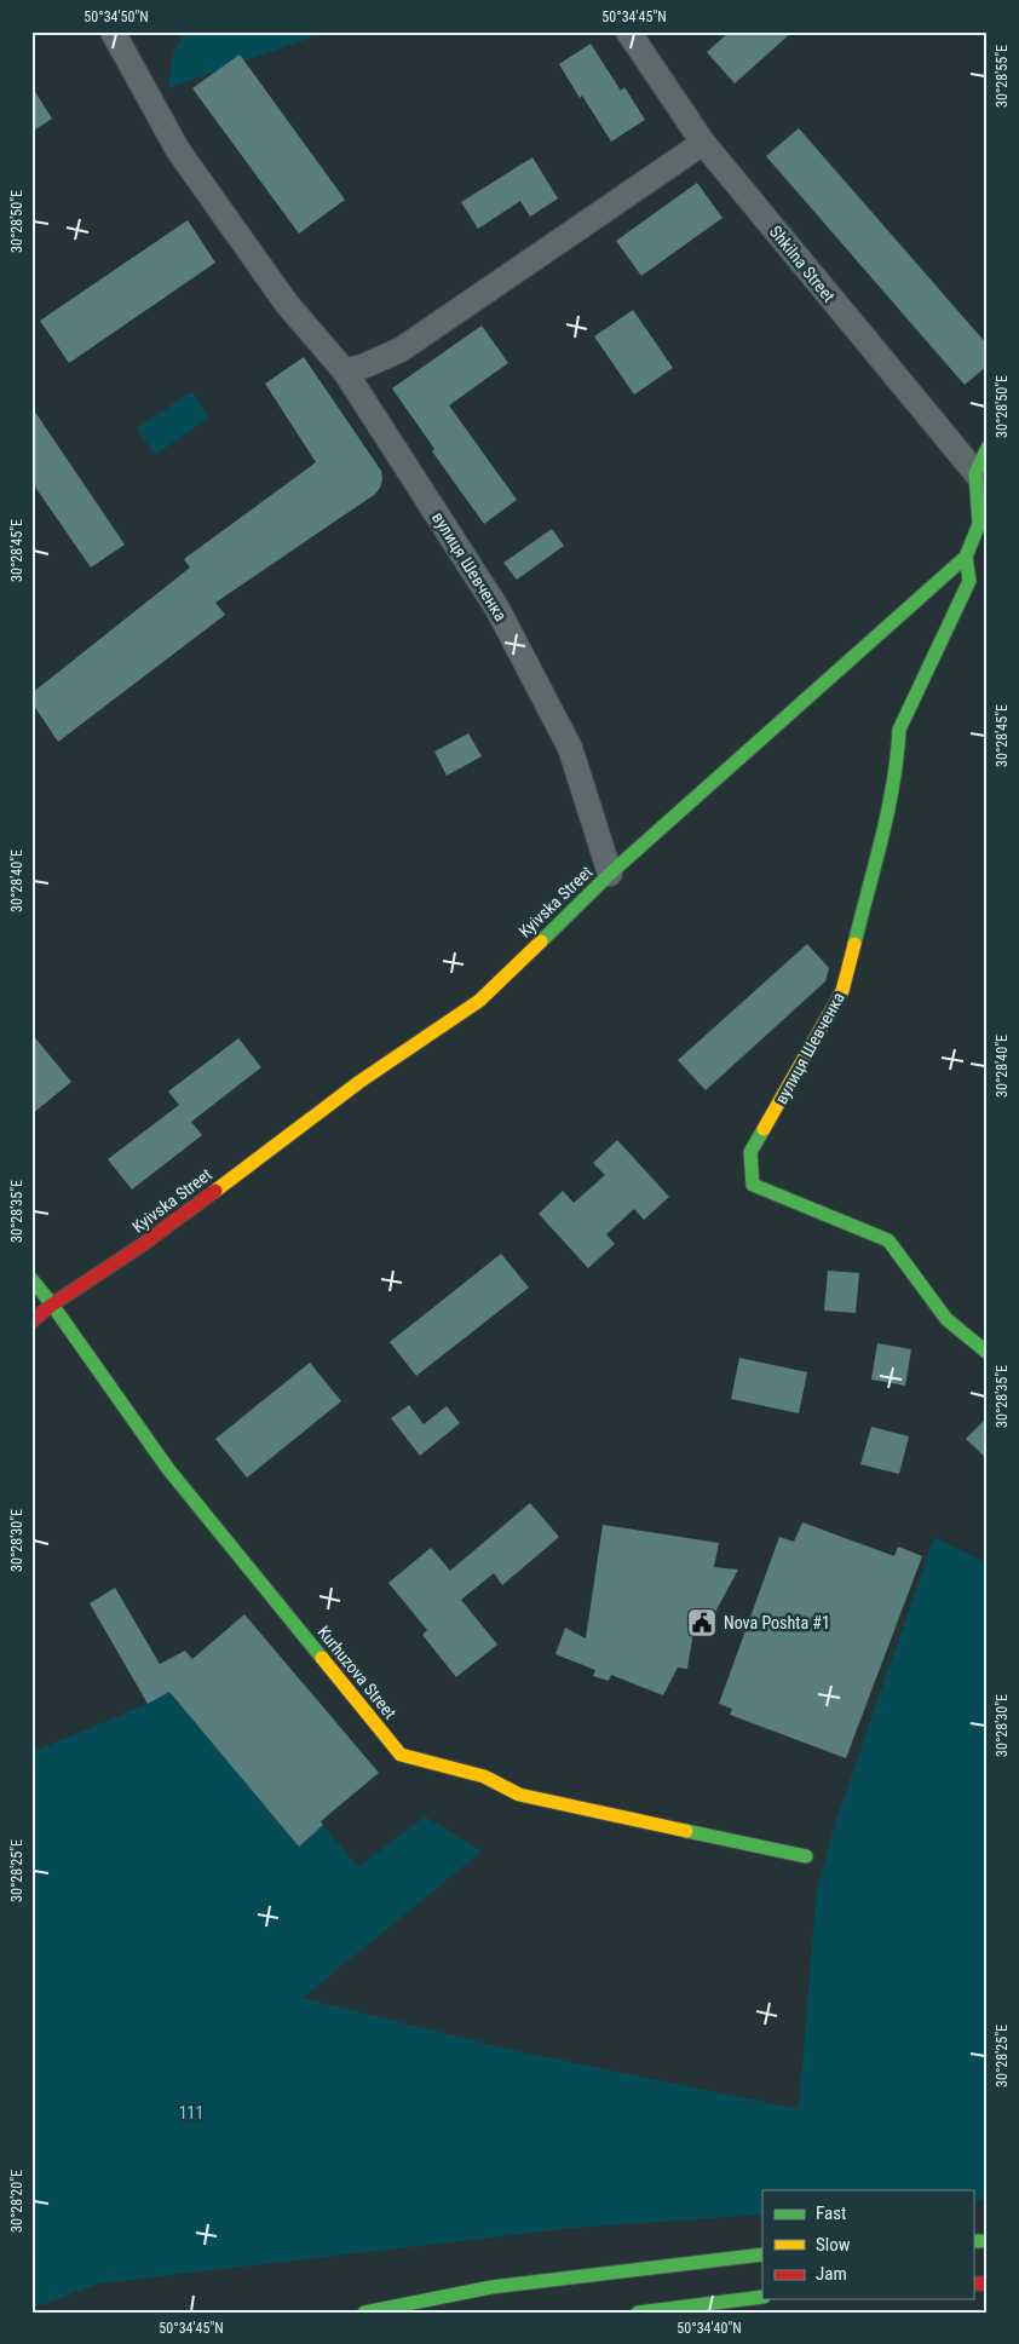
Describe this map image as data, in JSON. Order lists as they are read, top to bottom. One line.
{"streets":{"street":["Shkilna Street","вулиця Шевченка","Kyivska Street","Kurhuzova Street"]},"crossings":[["Shkilna Street","Kyivska Street"],["вулиця Шевченка","Kyivska Street"],["Kyivska Street","Kurhuzova Street"]],"parks":["111"],"places":{"public building":["Nova Poshta #1"]},"legend":["Fast","Slow","Jam"],"coordinates":["50°34'50\"N","50°34'45\"N","30°28'55\"E","30°28'50\"E","30°28'45\"E","30°28'40\"E","30°28'35\"E","30°28'30\"E","30°28'25\"E","30°28'20\"E","50°34'40\"N"]}
